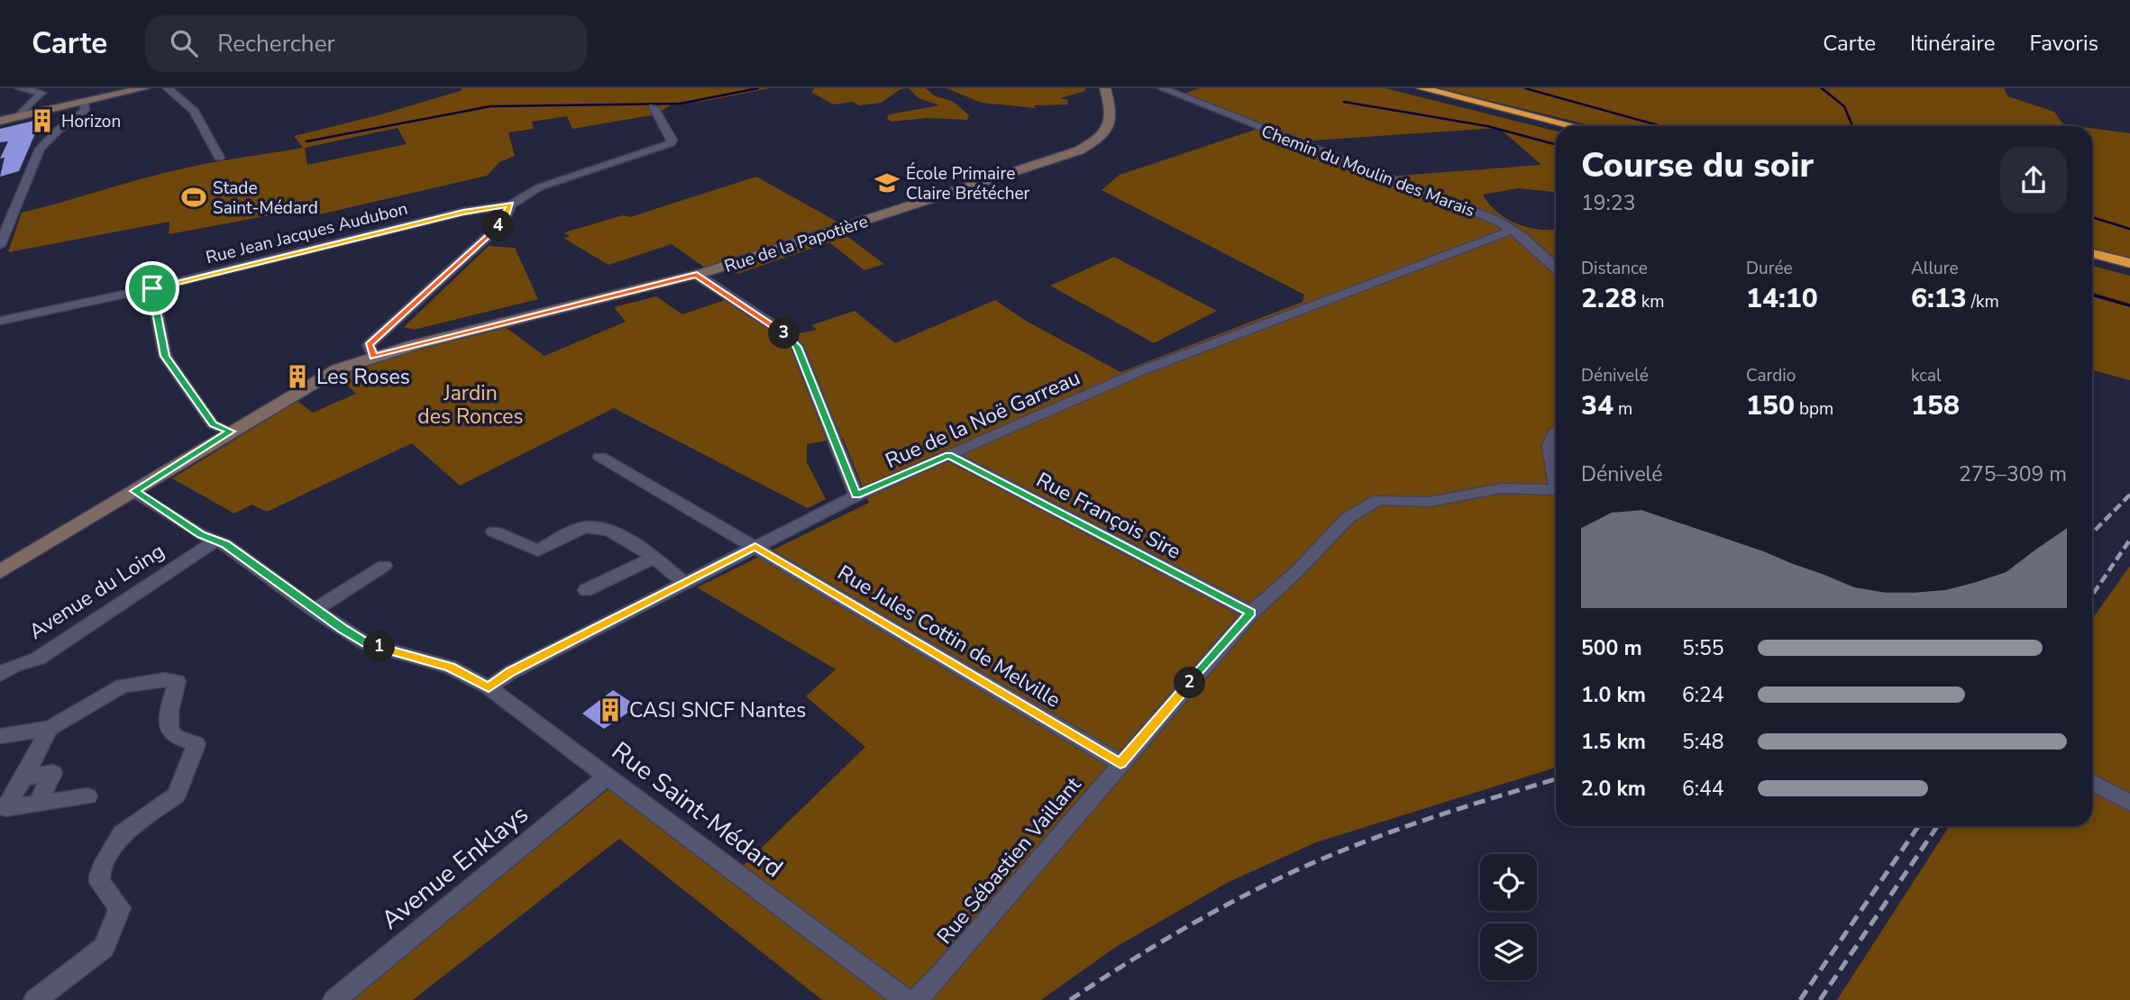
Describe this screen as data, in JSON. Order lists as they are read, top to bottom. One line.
{"streets":{"street":["Chemin du Moulin des Marais","Rue Jean Jacques Audubon","Rue de la Papotière","Rue de la Noë Garreau","Rue François Sire","Avenue du Loing","Rue Jules Cottin de Melville","Rue Saint-Médard","Rue Sébastien Vaillant","Avenue Enklays"]},"crossings":[["Chemin du Moulin des Marais","Rue de la Noë Garreau"],["Rue de la Papotière","Rue Saint-Médard"],["Rue de la Noë Garreau","Rue François Sire"],["Rue de la Noë Garreau","Rue Jules Cottin de Melville"],["Rue de la Noë Garreau","Rue Saint-Médard"],["Rue François Sire","Rue Sébastien Vaillant"],["Avenue du Loing","Rue Saint-Médard"],["Rue Jules Cottin de Melville","Rue Sébastien Vaillant"],["Rue Saint-Médard","Avenue Enklays"]],"parks":["Jardin des Ronces"],"places":{"building":["Horizon","Les Roses","CASI SNCF Nantes"],"school or university":["École Primaire Claire Brétécher"],"sports":["Stade Saint-Médard"]},"page":{"header":"Carte","search":"Rechercher","nav":["Carte","Itinéraire","Favoris"],"heading":["Course du soir","19:23"],"pins":["4","3","1","2"],"stats":[["Distance","2.28 km"],["Durée","14:10"],["Allure","6:13 /km"],["Dénivelé","34 m"],["Cardio","150 bpm"],["kcal","158"]],"chart":["Dénivelé","275–309 m"],"list":[{"name":"500 m","note":"5:55"},{"name":"1.0 km","note":"6:24"},{"name":"1.5 km","note":"5:48"},{"name":"2.0 km","note":"6:44"}]}}
